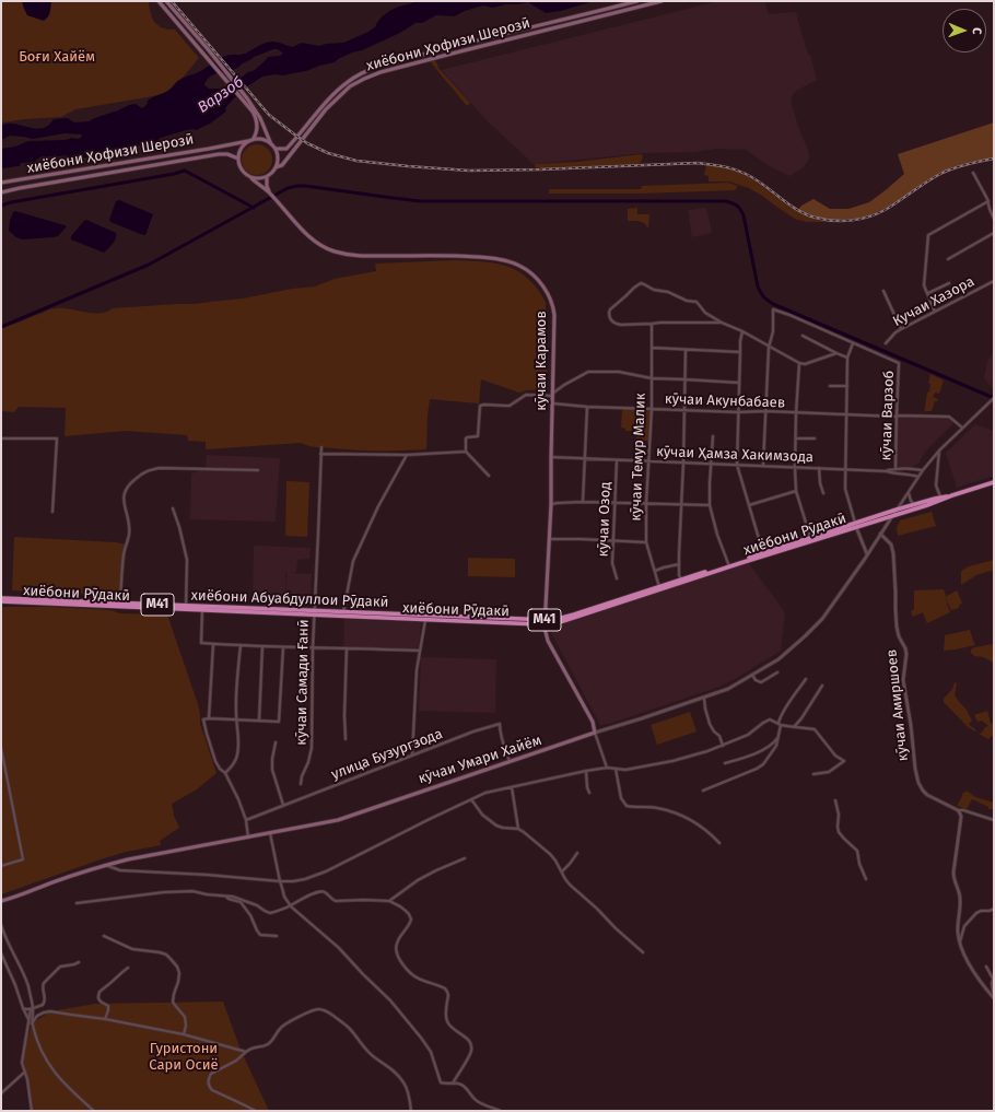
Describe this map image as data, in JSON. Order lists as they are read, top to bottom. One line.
{"streets":{"highway":["хиёбони Рӯдакӣ","хиёбони Абуабдуллои Рӯдакӣ","M41"],"main road":["хиёбони Ҳофизи Шерозӣ","кӯчаи Карамов","кӯчаи Умари Хайём"],"street":["Кучаи Хазора","кӯчаи Акунбабаев","кӯчаи Варзоб","кӯчаи Ҳамза Хакимзода","кӯчаи Темур Малик","кӯчаи Озод","кӯчаи Самади Ғанӣ","кӯчаи Амиршоев","улица Бузургзода"]},"crossings":[["хиёбони Ҳофизи Шерозӣ","кӯчаи Карамов"],["кӯчаи Карамов","кӯчаи Акунбабаев"],["кӯчаи Карамов","кӯчаи Ҳамза Хакимзода"],["кӯчаи Карамов","хиёбони Абуабдуллои Рӯдакӣ"],["кӯчаи Карамов","кӯчаи Умари Хайём"],["кӯчаи Акунбабаев","кӯчаи Варзоб"],["кӯчаи Акунбабаев","кӯчаи Темур Малик"],["кӯчаи Ҳамза Хакимзода","кӯчаи Темур Малик"],["кӯчаи Ҳамза Хакимзода","кӯчаи Озод"],["кӯчаи Темур Малик","хиёбони Абуабдуллои Рӯдакӣ"],["хиёбони Рӯдакӣ","хиёбони Абуабдуллои Рӯдакӣ"],["хиёбони Рӯдакӣ","кӯчаи Умари Хайём"],["хиёбони Абуабдуллои Рӯдакӣ","кӯчаи Самади Ғанӣ"],["хиёбони Абуабдуллои Рӯдакӣ","кӯчаи Умари Хайём"],["кӯчаи Амиршоев","кӯчаи Умари Хайём"],["улица Бузургзода","кӯчаи Умари Хайём"]],"water":["Варзоб"],"parks":["Боғи Хайём","Гуристони Сари Осиё"],"north":"right"}
